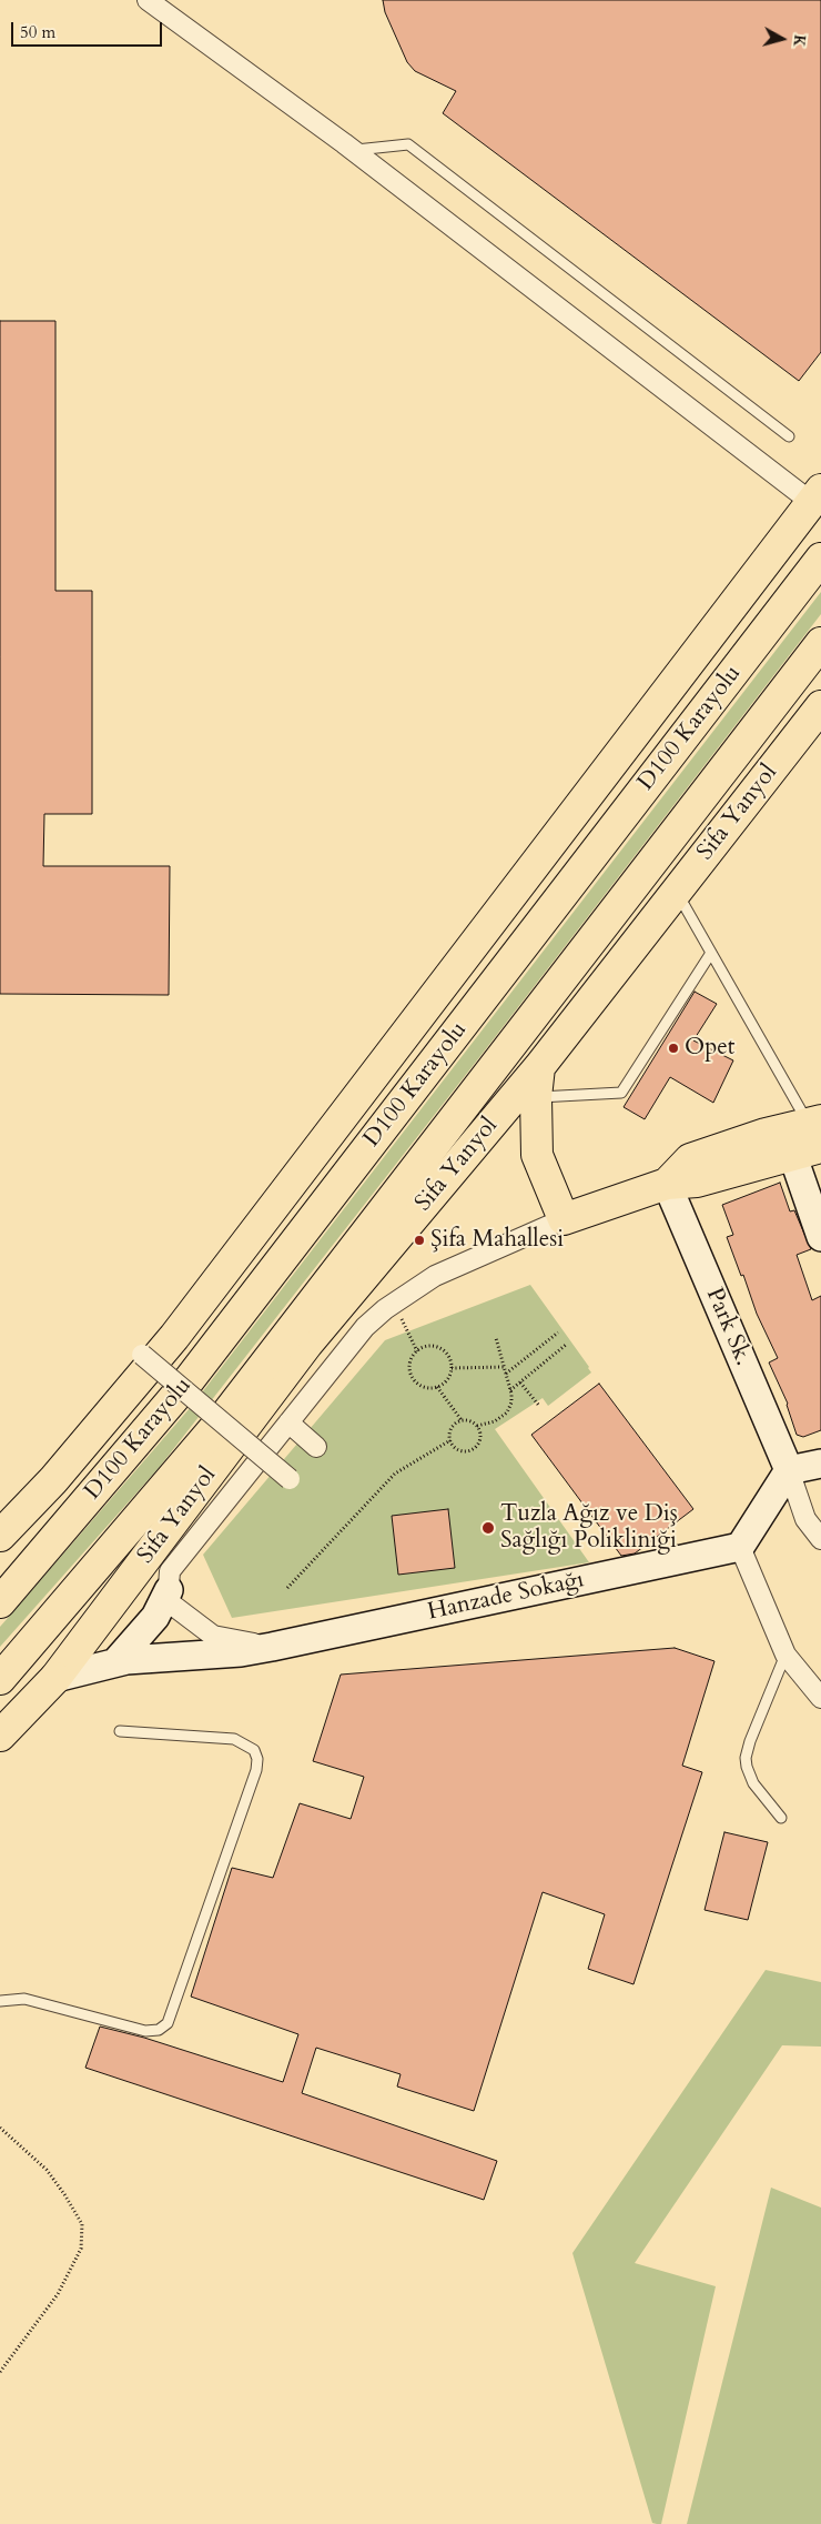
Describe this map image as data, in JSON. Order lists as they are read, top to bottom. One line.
{"streets":{"main road":["D100 Karayolu","Sifa Yanyol"],"street":["Park Sk.","Hanzade Sokağı"]},"crossings":[["Sifa Yanyol","Hanzade Sokağı"]],"places":["Opet","Şifa Mahallesi","Tuzla Ağız ve Diş Sağlığı Polikliniği"],"scale_bar":"50 m","north":"right"}
